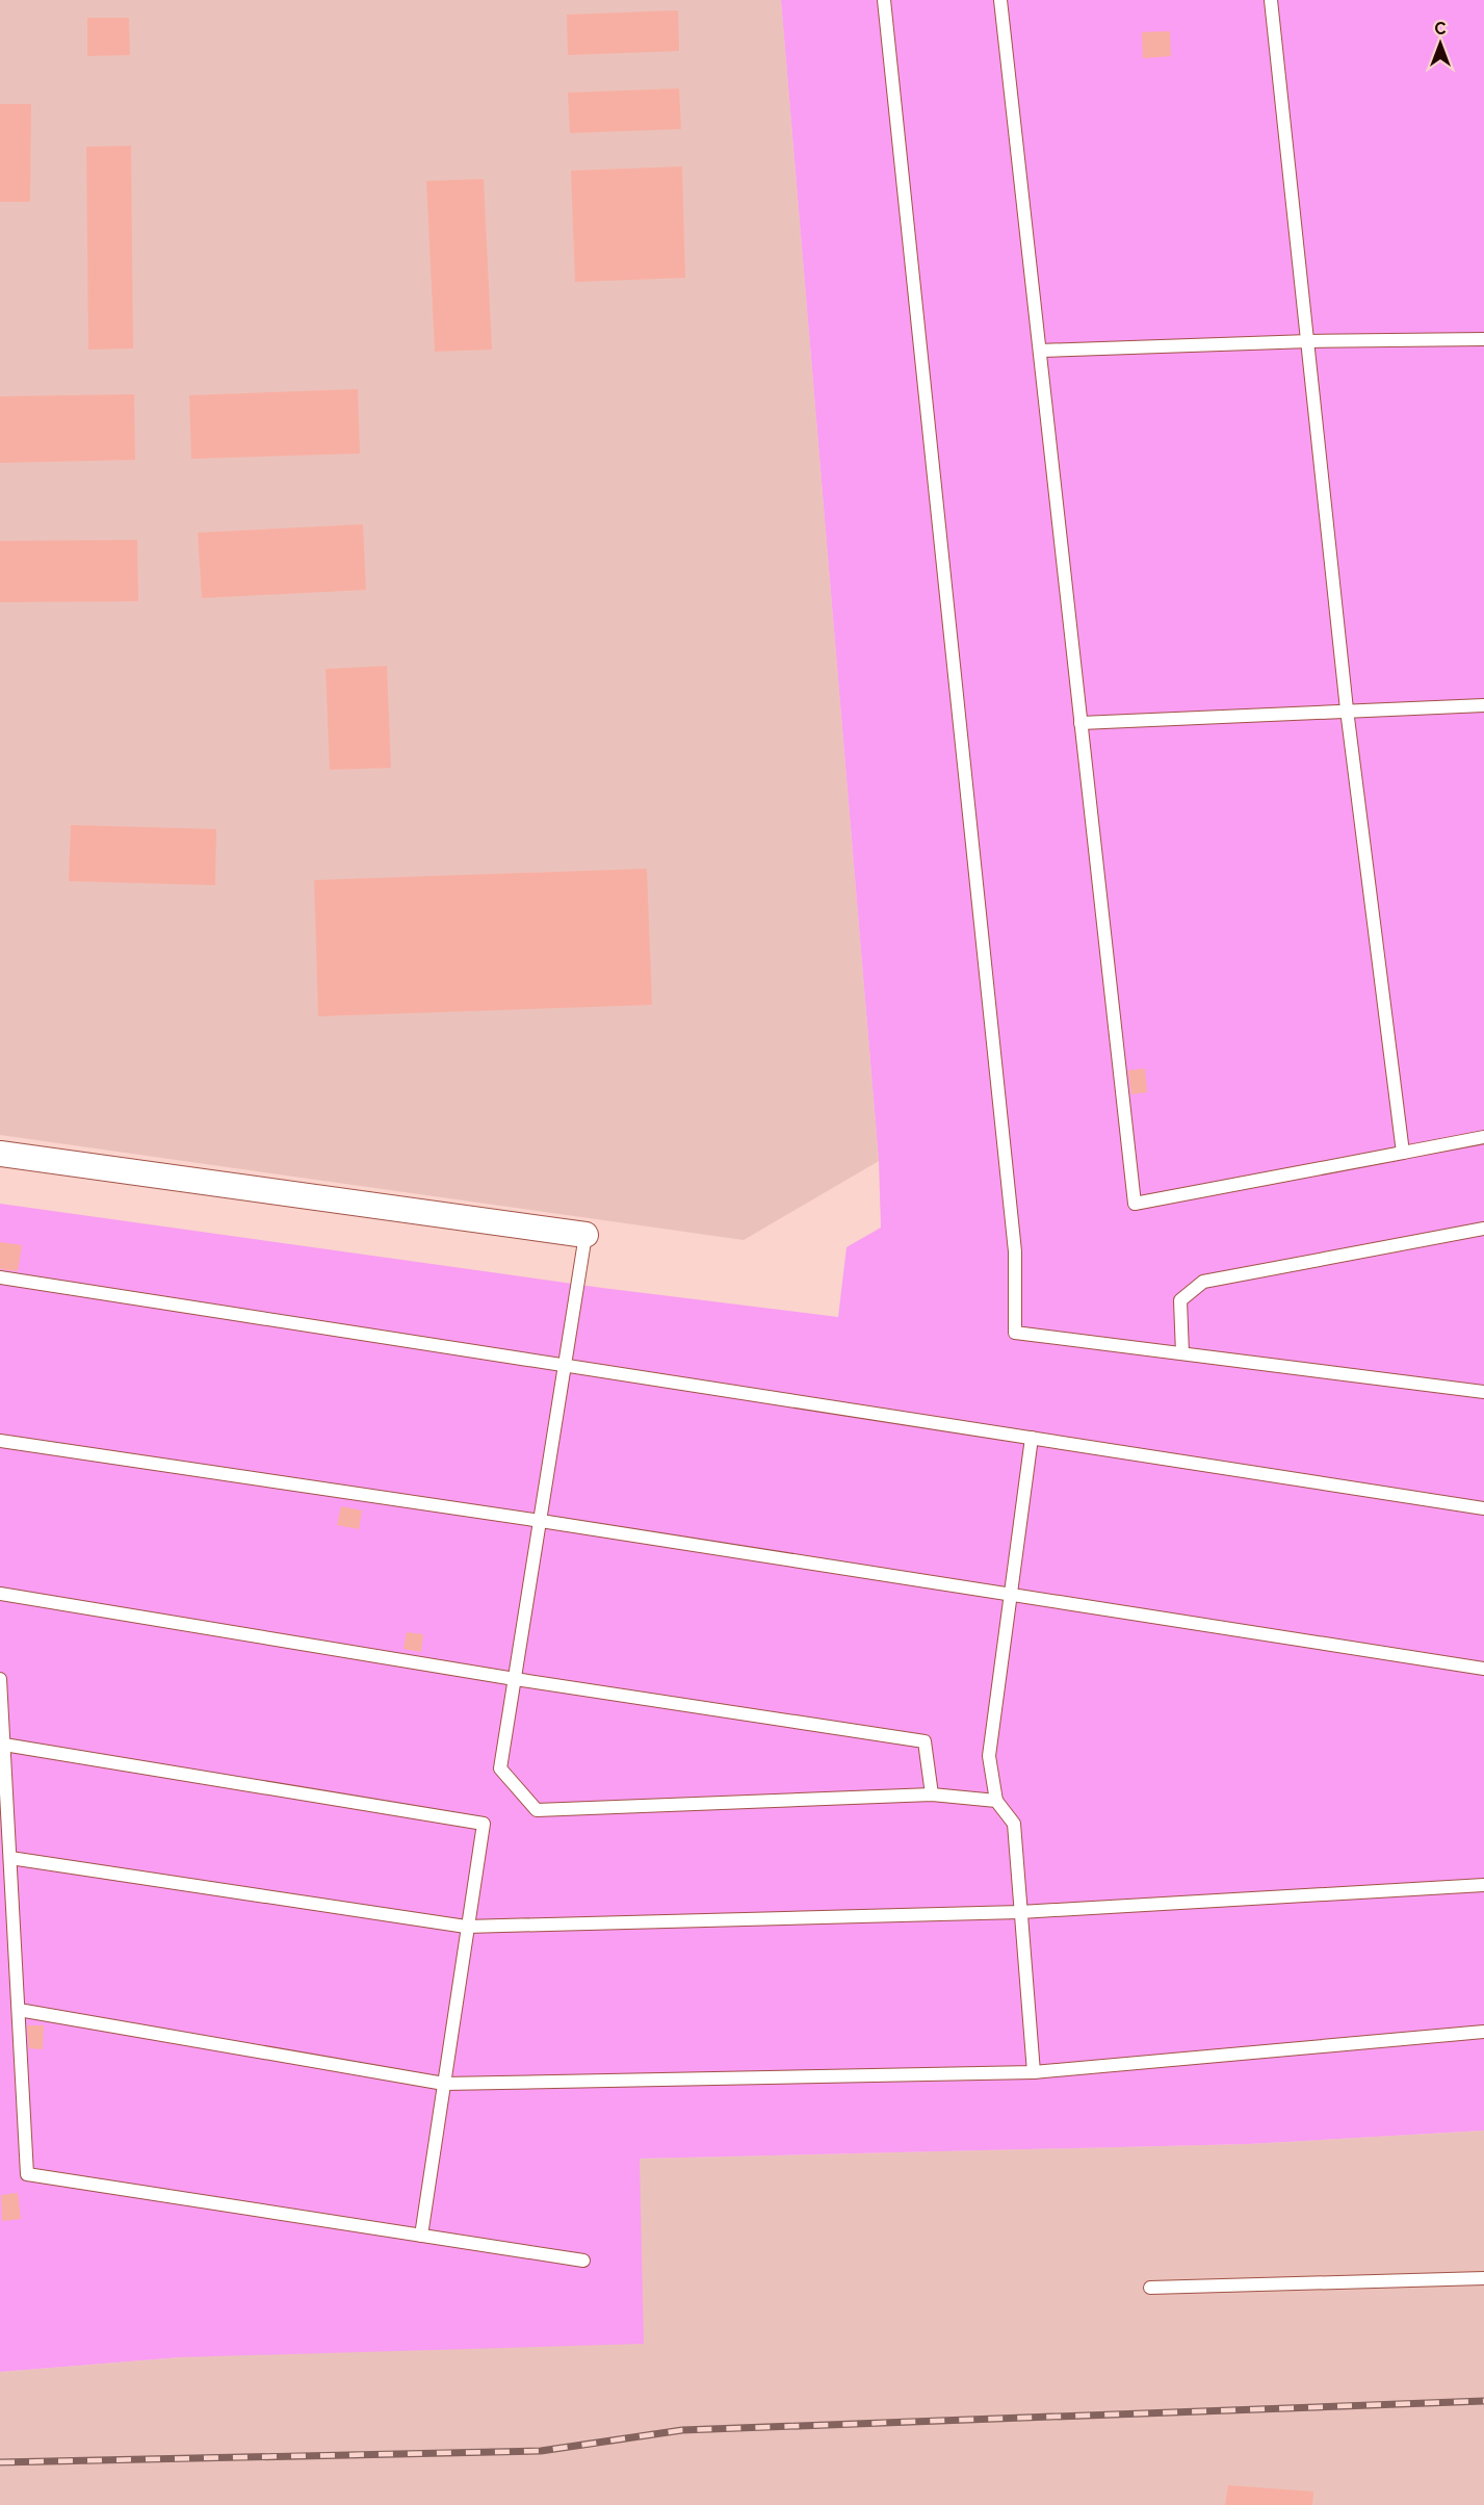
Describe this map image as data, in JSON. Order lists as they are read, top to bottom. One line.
{"north":"top"}
